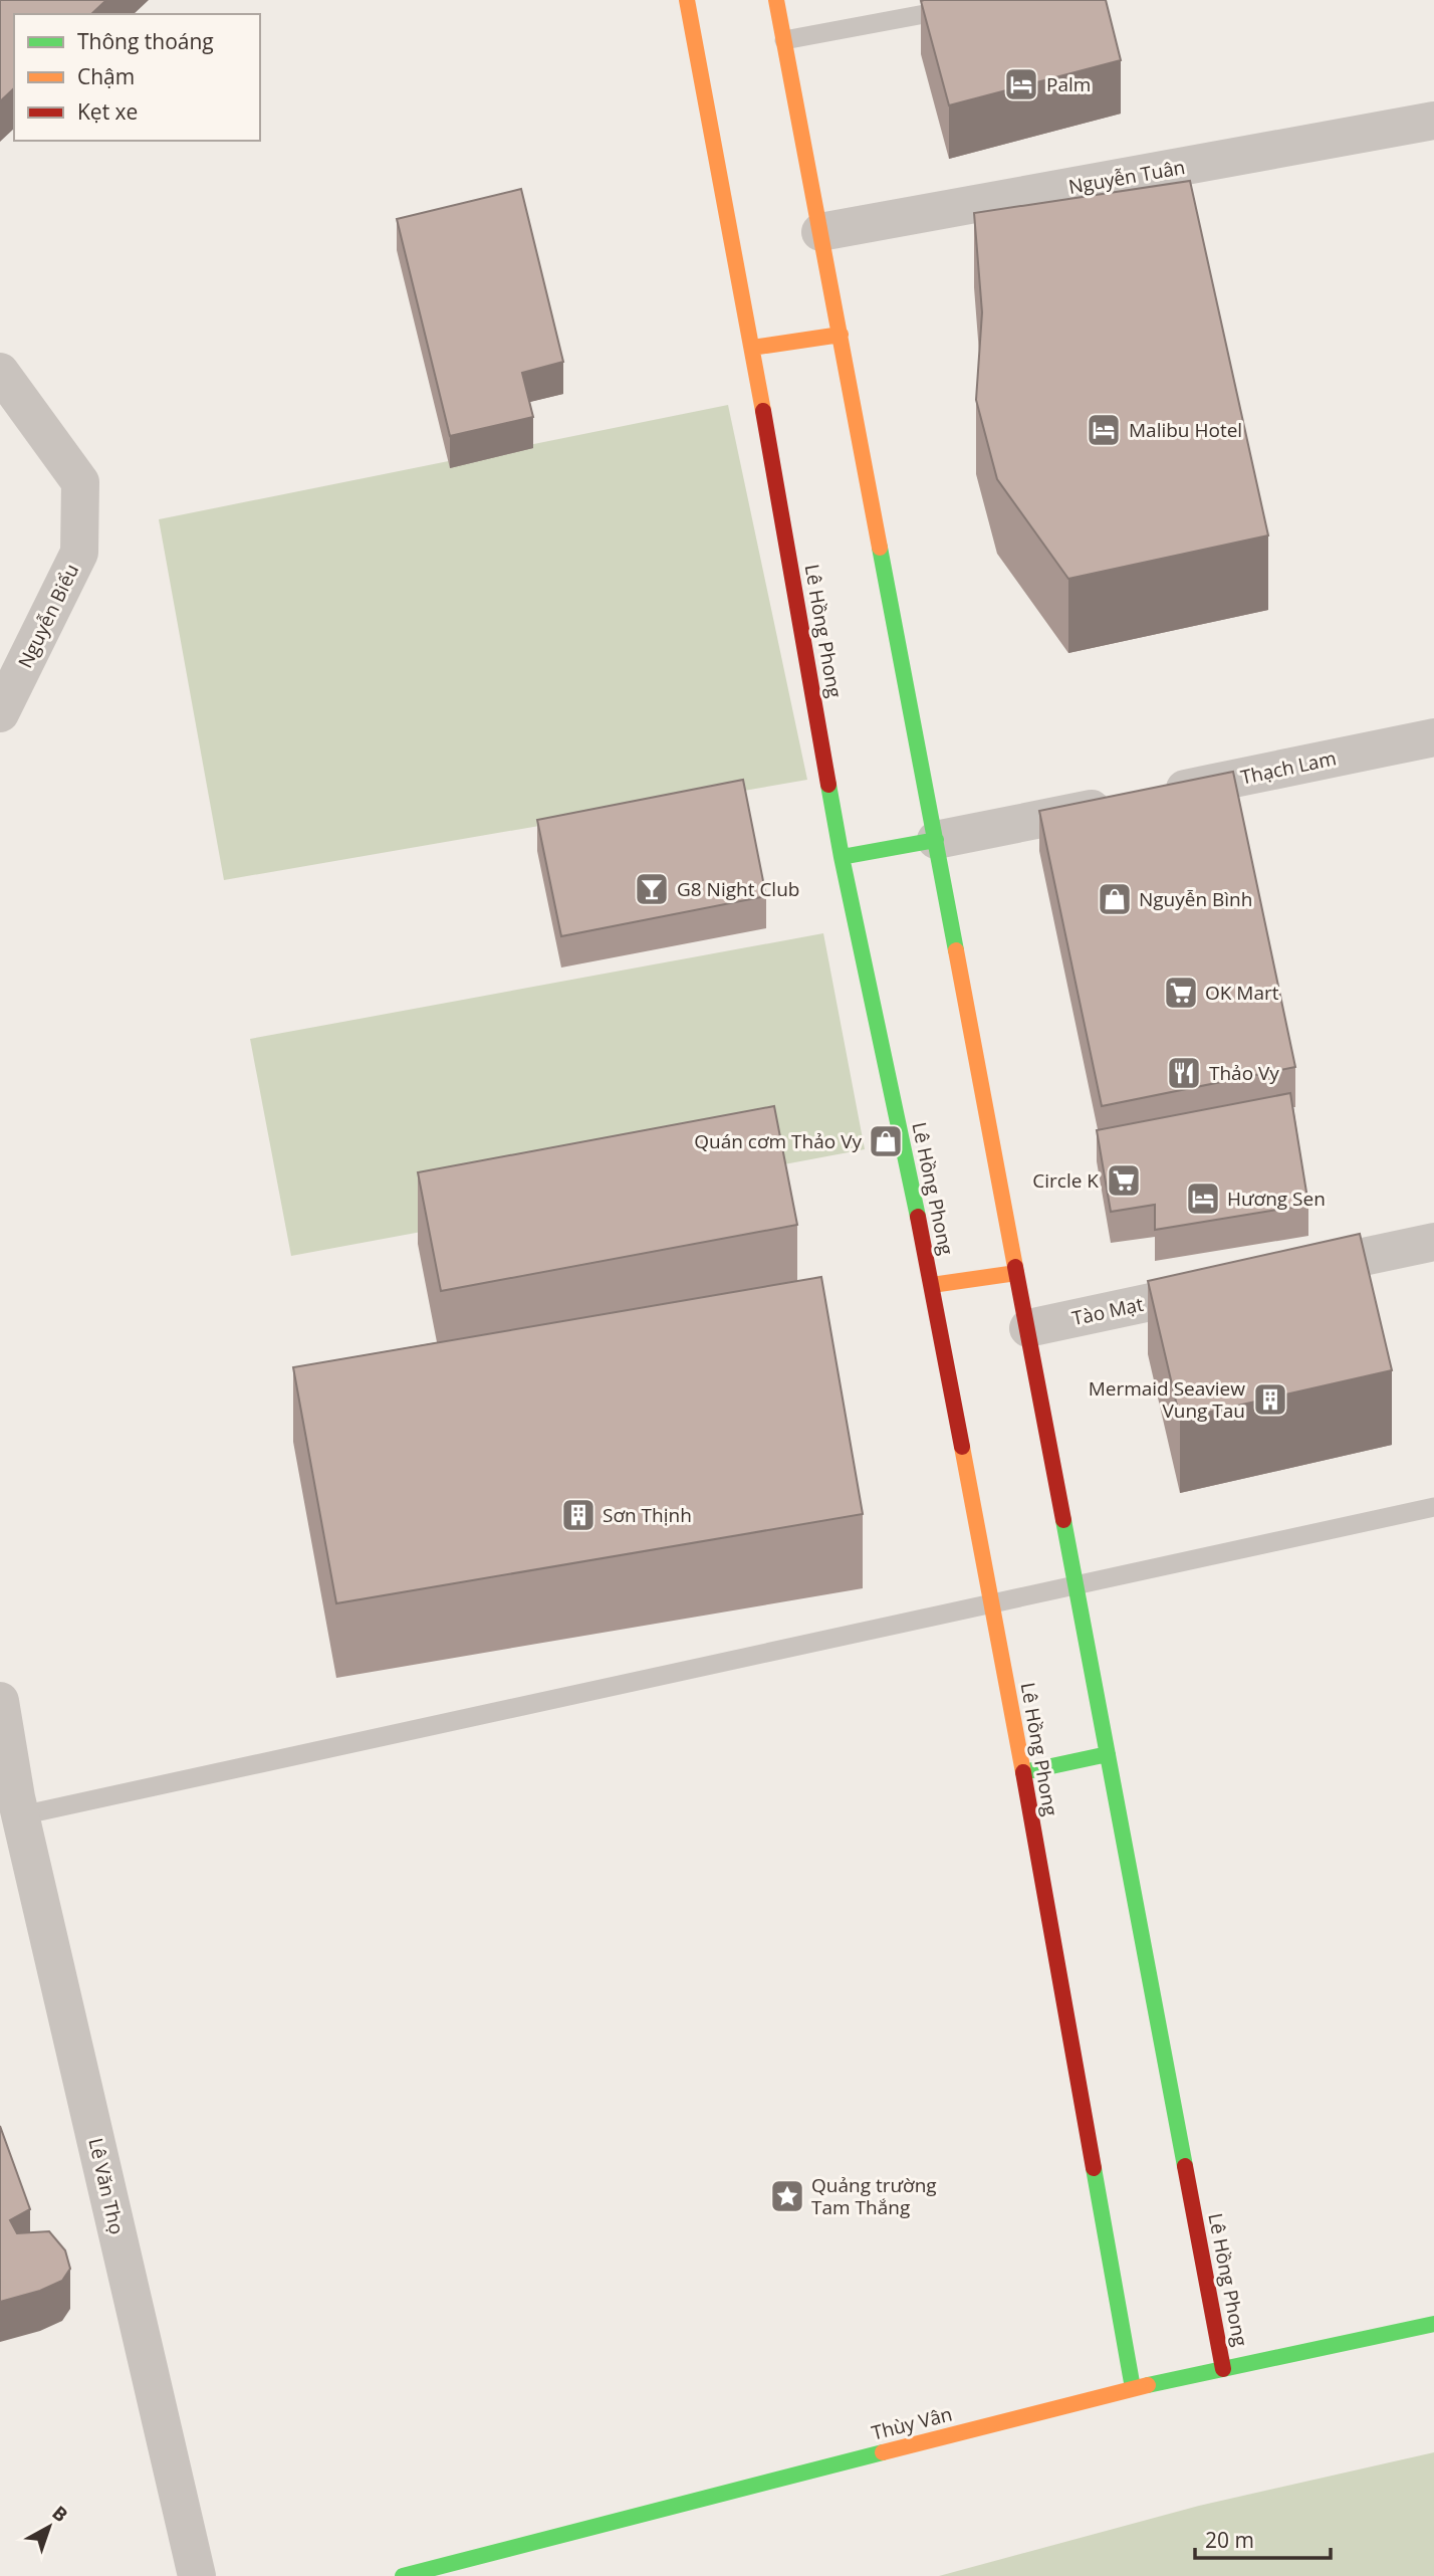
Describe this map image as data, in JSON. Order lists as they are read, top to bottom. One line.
{"streets":{"main road":["Lê Hồng Phong","Thùy Vân"],"street":["Nguyễn Tuân","Nguyễn Biểu","Thạch Lam","Tào Mạt","Lê Văn Thọ"]},"crossings":[["Nguyễn Tuân","Lê Hồng Phong"],["Lê Hồng Phong","Thạch Lam"],["Lê Hồng Phong","Tào Mạt"],["Lê Hồng Phong","Thùy Vân"]],"places":{"hotel":["Palm","Malibu Hotel","Hương Sen"],"bar":["G8 Night Club"],"shop":["Nguyễn Bình","Quán cơm Thảo Vy"],"supermarket":["OK Mart","Circle K"],"restaurant":["Thảo Vy"],"building":["Mermaid Seaview Vung Tau","Sơn Thịnh"],"place":["Quảng trường Tam Thắng"]},"legend":["Thông thoáng","Chậm","Kẹt xe"],"scale_bar":"20 m","north":"top right"}
